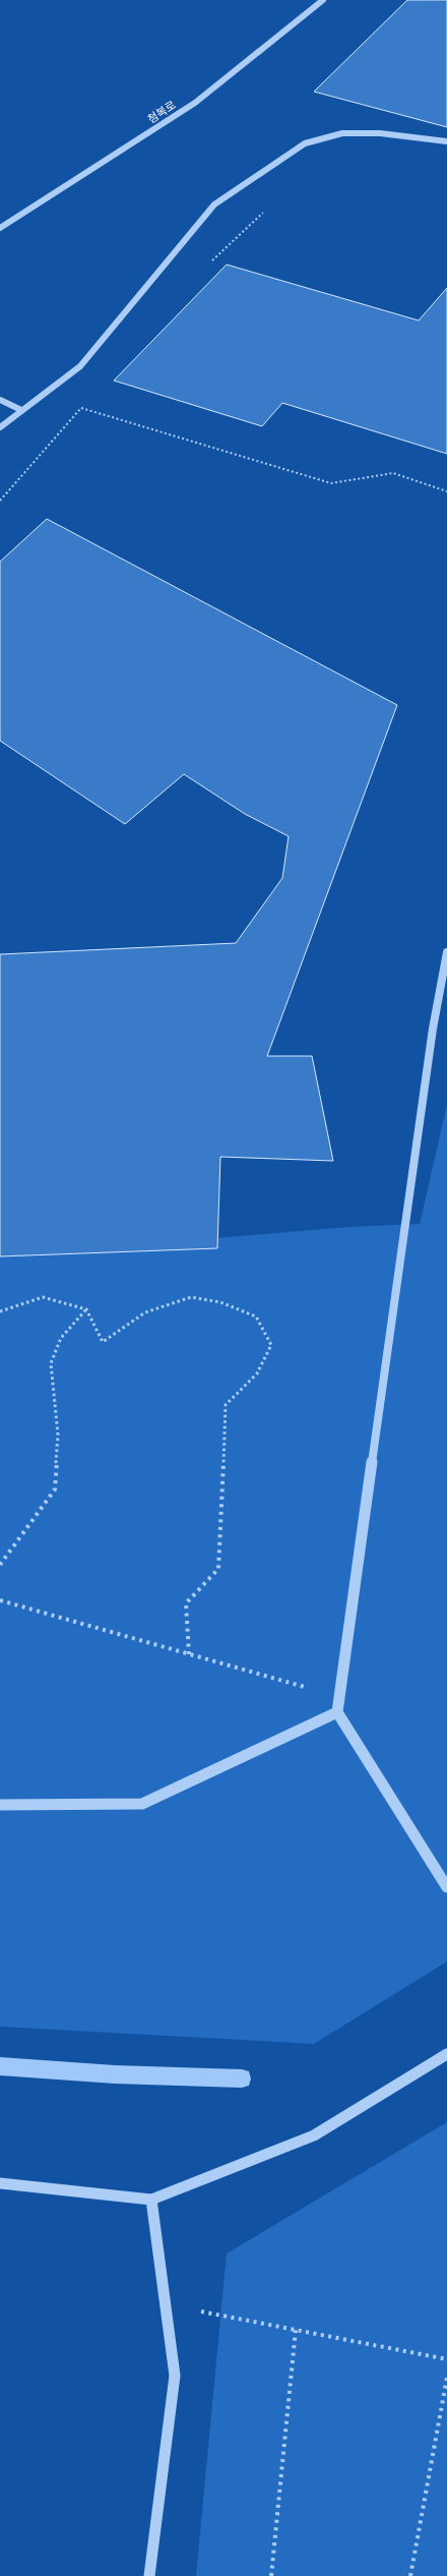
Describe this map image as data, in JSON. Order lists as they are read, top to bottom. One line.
{"streets":{"street":["첨복로"]}}
